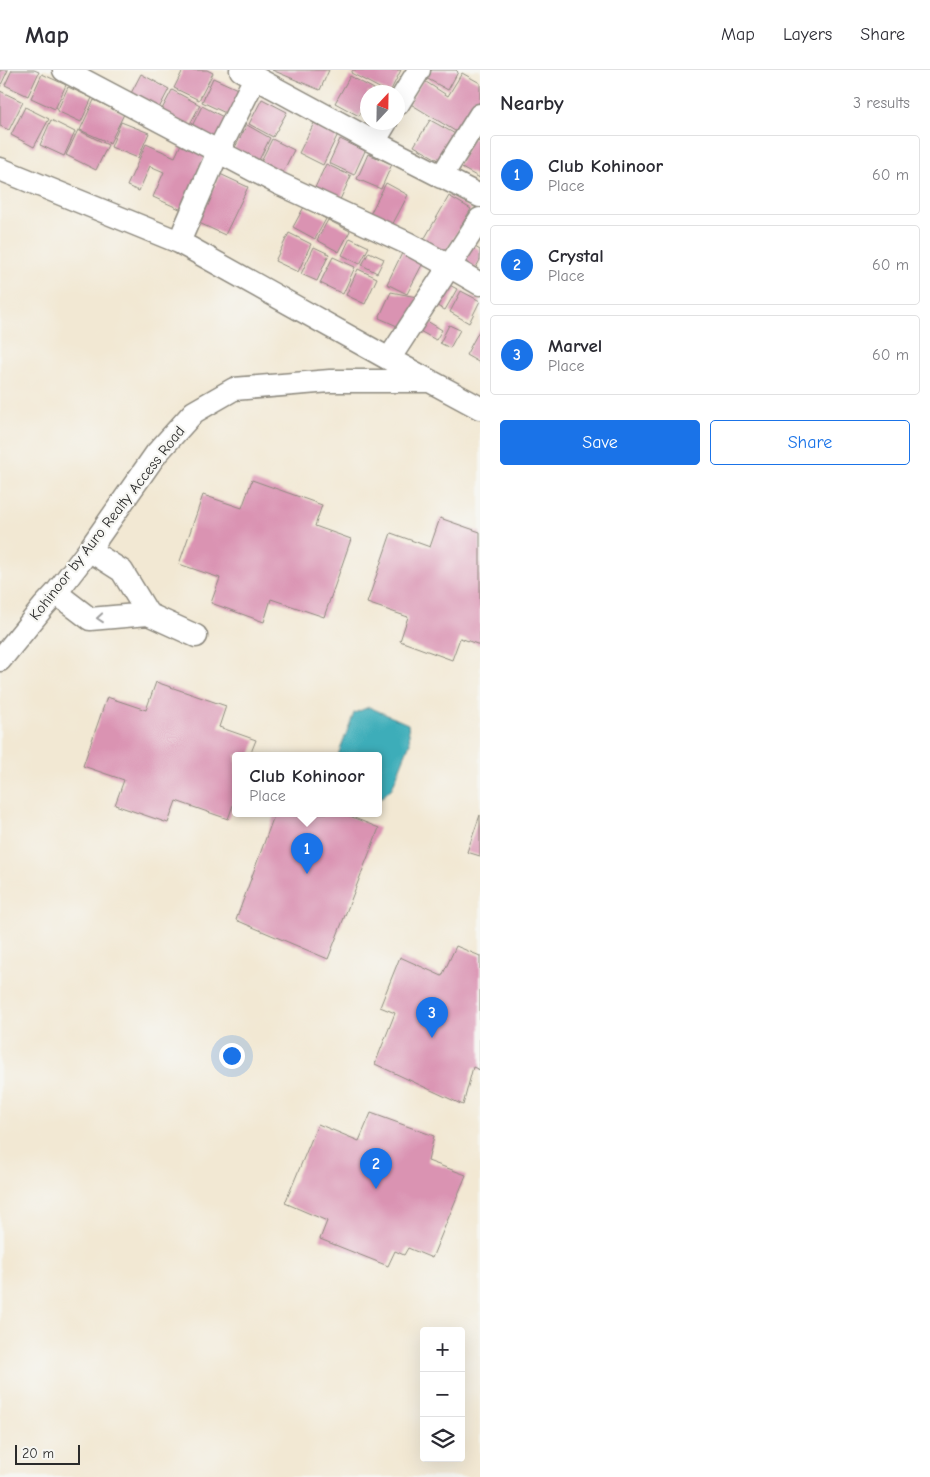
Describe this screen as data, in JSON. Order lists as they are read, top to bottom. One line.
{"streets":{"street":["Kohinoor by Auro Realty Access Road"]},"scale_bar":"20 m","north":"top","page":{"header":"Map","nav":["Map","Layers","Share"],"heading":["Nearby","3 results"],"list":[{"mark":"1","name":"Club Kohinoor","note":"Place","value":"60 m"},{"mark":"2","name":"Crystal","note":"Place","value":"60 m"},{"mark":"3","name":"Marvel","note":"Place","value":"60 m"}],"buttons":["Save","Share"],"popup":["Club Kohinoor","Place"],"pins":["1","3","2"],"map_buttons":["+","−"],"scale":"20 m"}}
